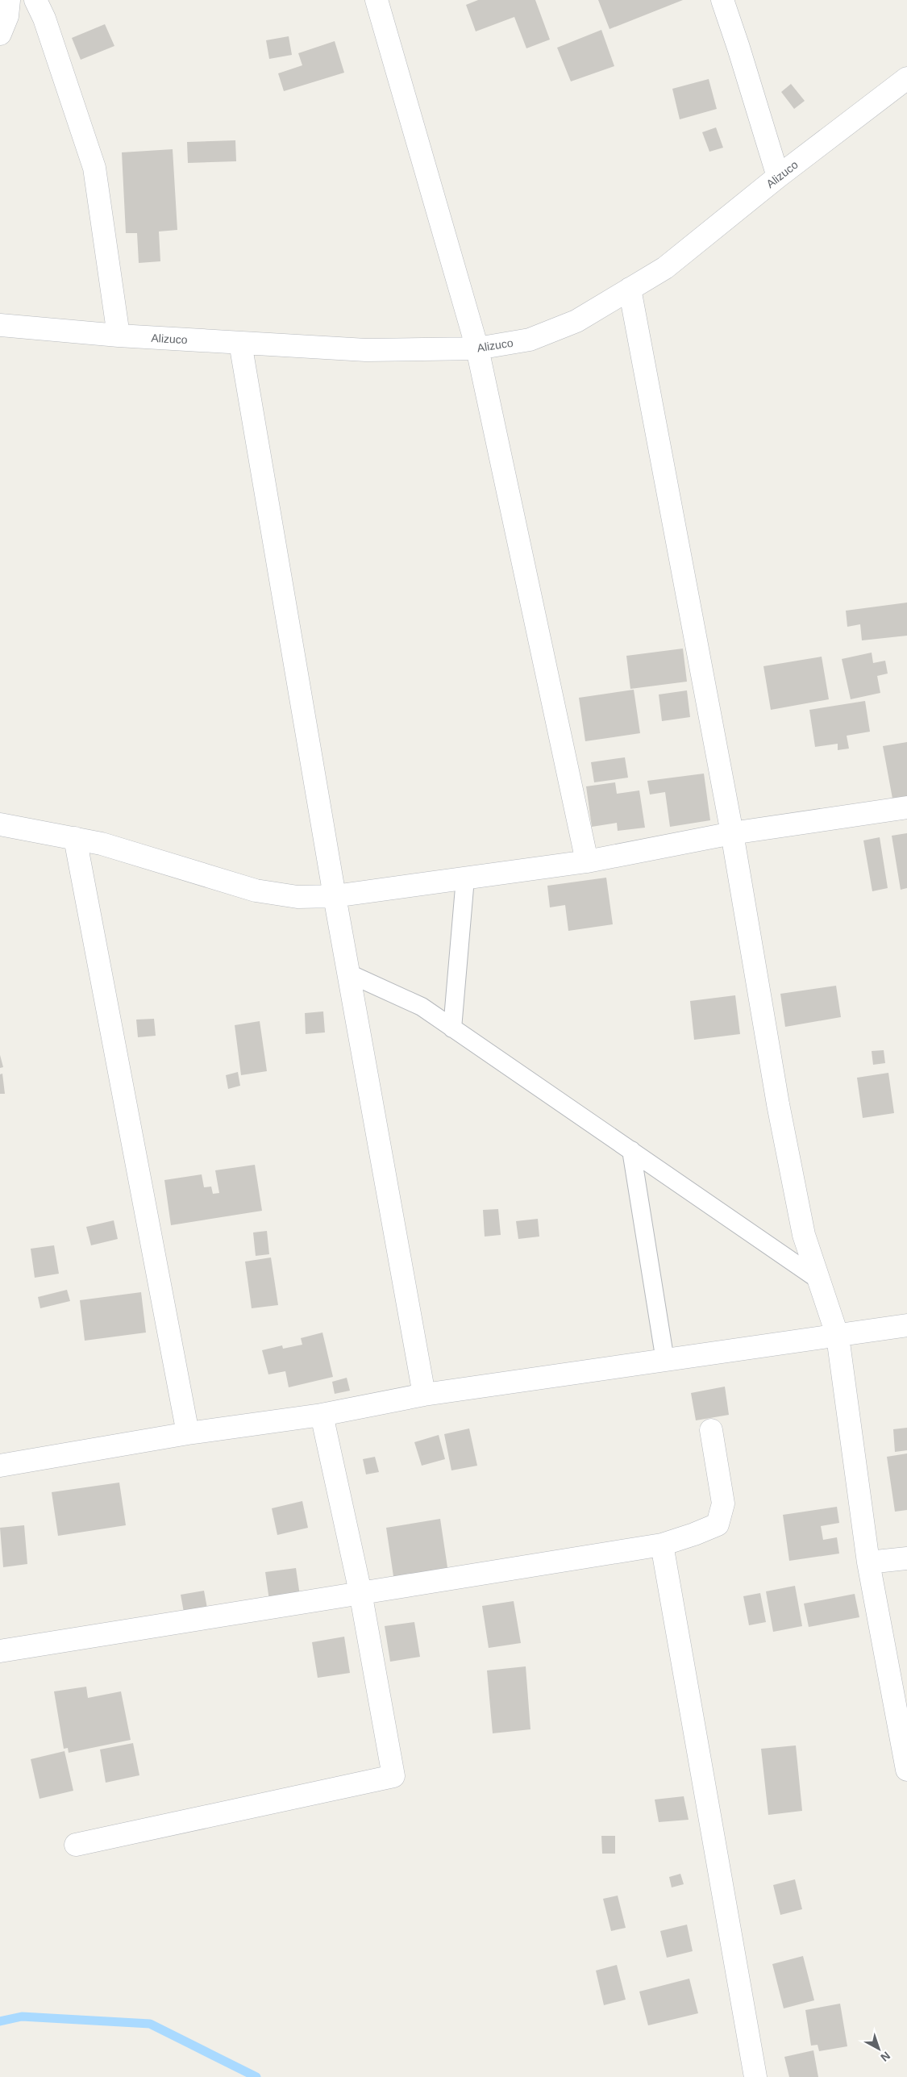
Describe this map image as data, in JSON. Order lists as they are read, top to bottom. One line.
{"streets":{"street":["Alizuco"]},"north":"bottom right"}
